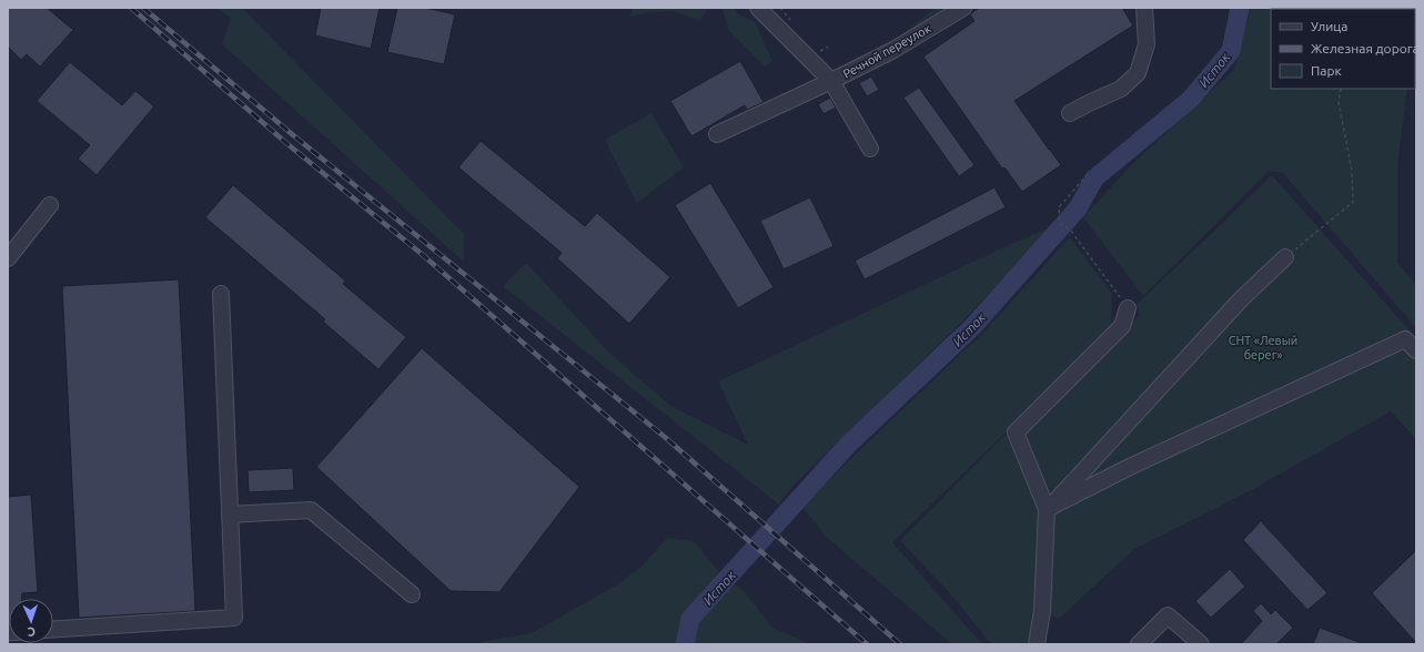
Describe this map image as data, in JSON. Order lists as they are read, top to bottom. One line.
{"streets":{"street":["Речной переулок"]},"water":["Исток"],"parks":["СНТ «Левый берег»"],"legend":["Улица","Железная дорога","Парк"],"north":"bottom"}
